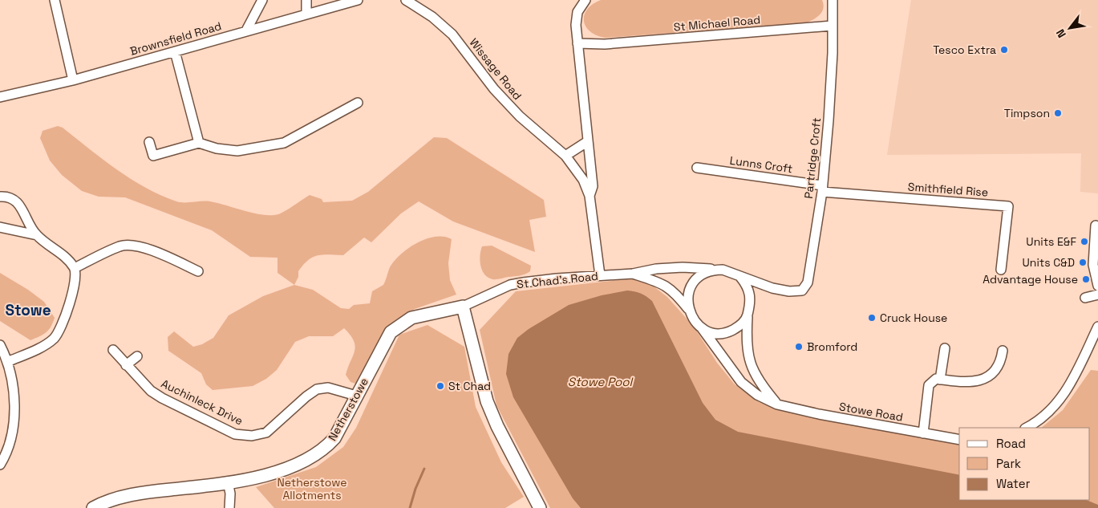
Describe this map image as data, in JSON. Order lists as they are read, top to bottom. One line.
{"streets":{"street":["St Michael Road","Brownsfield Road","Wissage Road","Partridge Croft","Lunns Croft","Smithfield Rise","St Chad's Road","Auchinleck Drive","Netherstowe","Stowe Road"]},"crossings":[["St Michael Road","Partridge Croft"],["Partridge Croft","Lunns Croft"],["Partridge Croft","Smithfield Rise"],["Lunns Croft","Smithfield Rise"],["St Chad's Road","Netherstowe"],["St Chad's Road","Stowe Road"],["Auchinleck Drive","Netherstowe"]],"districts":["Stowe"],"water":["Stowe Pool"],"parks":["Netherstowe Allotments"],"places":["Tesco Extra","Timpson","Units E&F","Units C&D","Advantage House","Cruck House","Bromford","St Chad"],"legend":["Road","Park","Water"],"north":"bottom left"}
